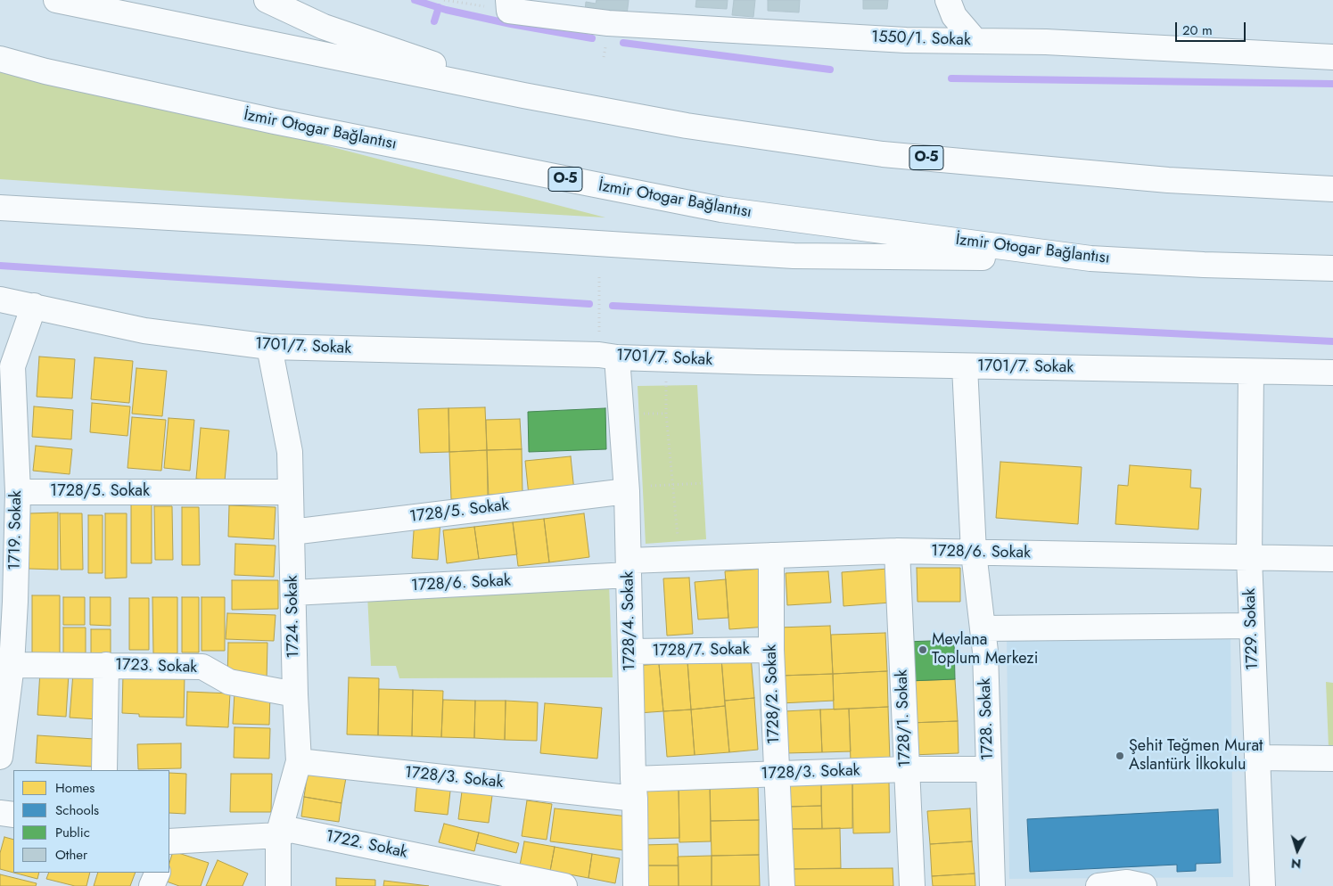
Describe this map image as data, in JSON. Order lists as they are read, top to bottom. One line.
{"streets":{"main road":["1550/1. Sokak","İzmir Otogar Bağlantısı","O-5","1701/7. Sokak","1728/5. Sokak","1719. Sokak","1728/6. Sokak","1724. Sokak","1728/4. Sokak","1729. Sokak","1728/7. Sokak","1723. Sokak","1728/2. Sokak","1728/1. Sokak","1728. Sokak","1728/3. Sokak","1722. Sokak"]},"crossings":[["1701/7. Sokak","1719. Sokak"],["1701/7. Sokak","1724. Sokak"],["1701/7. Sokak","1728/4. Sokak"],["1701/7. Sokak","1729. Sokak"],["1701/7. Sokak","1728. Sokak"],["1728/5. Sokak","1719. Sokak"],["1728/5. Sokak","1724. Sokak"],["1728/5. Sokak","1728/4. Sokak"],["1719. Sokak","1723. Sokak"],["1728/6. Sokak","1724. Sokak"],["1728/6. Sokak","1728/4. Sokak"],["1728/6. Sokak","1729. Sokak"],["1728/6. Sokak","1728/2. Sokak"],["1728/6. Sokak","1728/1. Sokak"],["1728/6. Sokak","1728. Sokak"],["1724. Sokak","1723. Sokak"],["1724. Sokak","1728/3. Sokak"],["1724. Sokak","1722. Sokak"],["1728/4. Sokak","1728/7. Sokak"],["1728/4. Sokak","1728/3. Sokak"],["1728/7. Sokak","1728/2. Sokak"],["1728/2. Sokak","1728/3. Sokak"],["1728/1. Sokak","1728/3. Sokak"],["1728. Sokak","1728/3. Sokak"]],"places":["Mevlana Toplum Merkezi","Şehit Teğmen Murat Aslantürk İlkokulu"],"legend":["Homes","Schools","Public","Other"],"scale_bar":"20 m","north":"bottom"}
